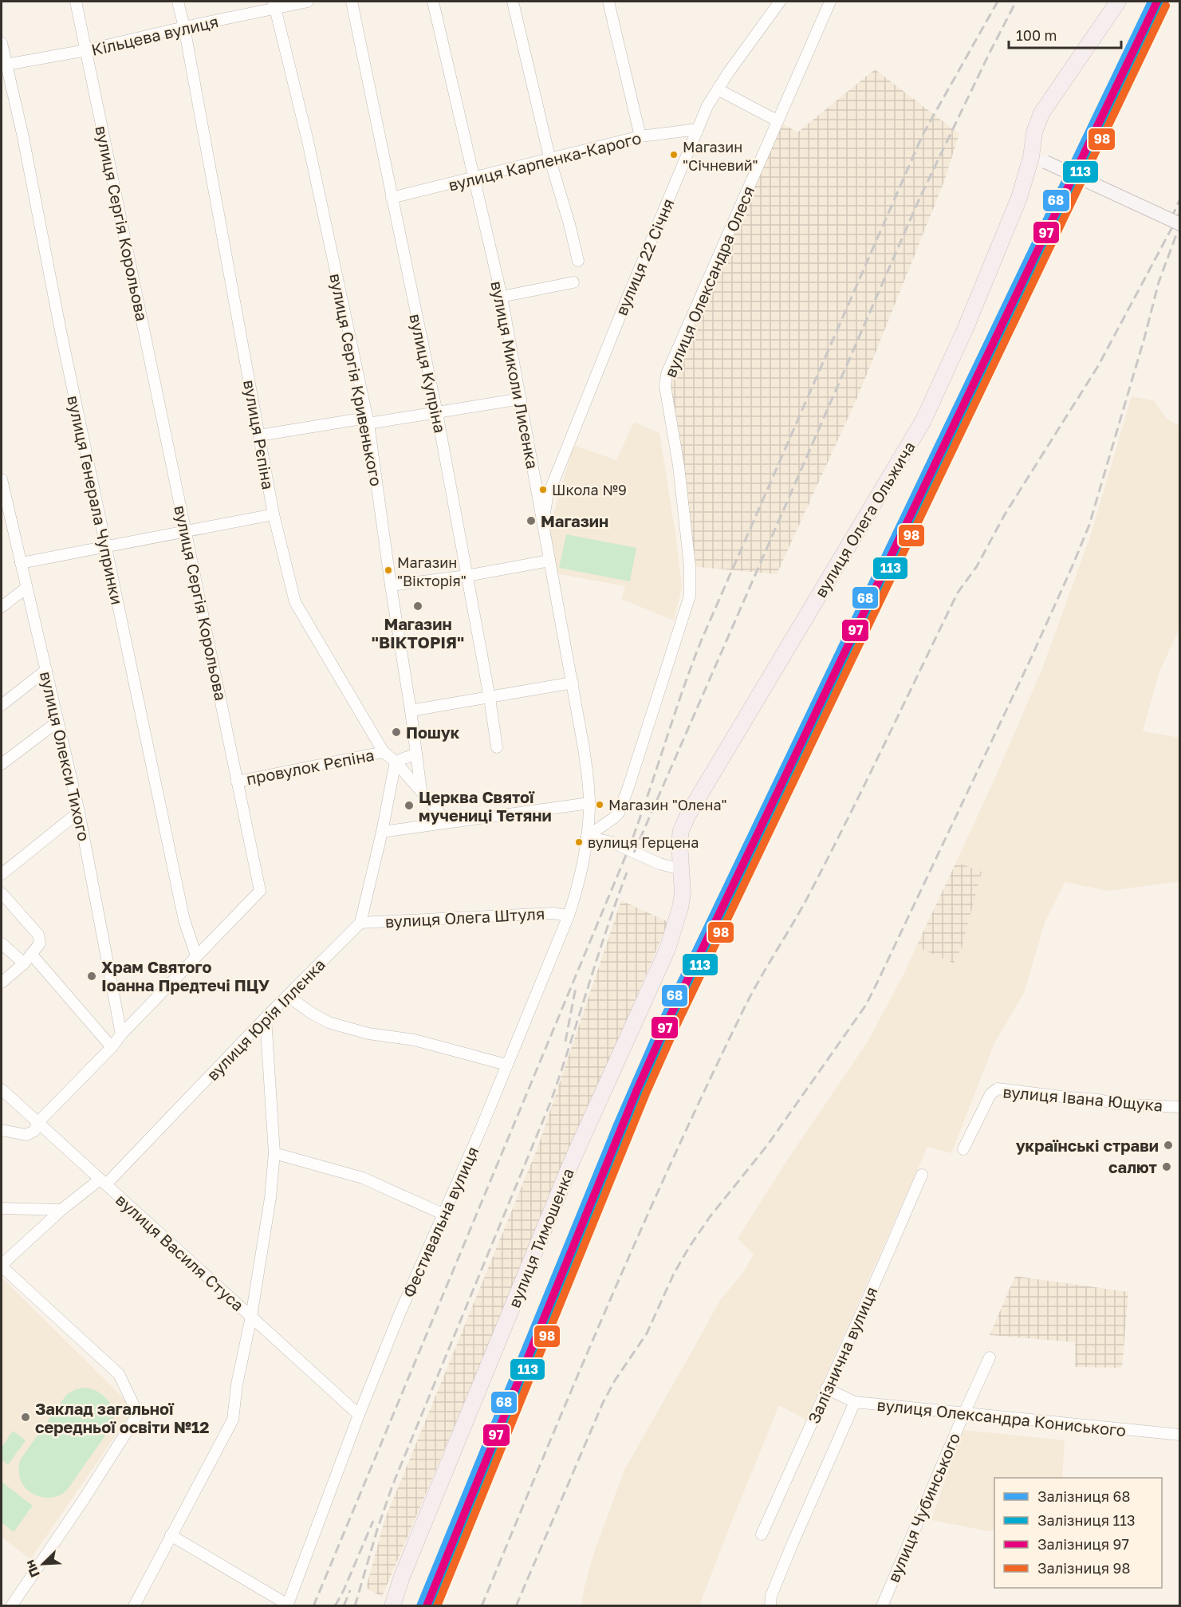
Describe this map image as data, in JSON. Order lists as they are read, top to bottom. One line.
{"streets":{"highway":["вулиця Олега Ольжича","вулиця Тимошенка"],"street":["Кільцева вулиця","вулиця Карпенка-Карого","вулиця Сергія Корольова","вулиця 22 Січня","вулиця Олександра Олеся","вулиця Купріна","вулиця Миколи Лисенка","вулиця Сергія Кривенького","вулиця Рєпіна","вулиця Генерала Чупринки","вулиця Олекси Тихого","провулок Рєпіна","вулиця Олега Штуля","вулиця Юрія Іллєнка","вулиця Івана Ющука","Фестивальна вулиця","вулиця Василя Стуса","Залізнична вулиця","вулиця Олександра Кониського","вулиця Чубинського"]},"crossings":[["Кільцева вулиця","вулиця Сергія Корольова"],["Кільцева вулиця","вулиця Сергія Кривенького"],["Кільцева вулиця","вулиця Рєпіна"],["Кільцева вулиця","вулиця Генерала Чупринки"],["вулиця Карпенка-Карого","вулиця 22 Січня"],["вулиця Карпенка-Карого","вулиця Купріна"],["вулиця Карпенка-Карого","вулиця Миколи Лисенка"],["вулиця Сергія Корольова","вулиця Генерала Чупринки"],["вулиця Сергія Корольова","вулиця Олекси Тихого"],["вулиця Сергія Корольова","провулок Рєпіна"],["вулиця Сергія Корольова","вулиця Василя Стуса"],["вулиця 22 Січня","вулиця Миколи Лисенка"],["вулиця Олександра Олеся","вулиця Миколи Лисенка"],["вулиця Олександра Олеся","Фестивальна вулиця"],["вулиця Миколи Лисенка","Фестивальна вулиця"],["вулиця Сергія Кривенького","вулиця Рєпіна"],["вулиця Рєпіна","провулок Рєпіна"],["вулиця Олега Ольжича","вулиця Тимошенка"],["вулиця Олега Штуля","вулиця Юрія Іллєнка"],["вулиця Олега Штуля","Фестивальна вулиця"],["вулиця Юрія Іллєнка","вулиця Василя Стуса"],["Фестивальна вулиця","вулиця Василя Стуса"],["Залізнична вулиця","вулиця Олександра Кониського"],["вулиця Олександра Кониського","вулиця Чубинського"]],"places":["Магазин \"Січневий\"","Школа №9","Магазин","Магазин \"Вікторія\"","Магазин \"ВІКТОРІЯ\"","Пошук","Магазин \"Олена\"","Церква Святої мучениці Тетяни","вулиця Герцена","Храм Святого Іоанна Предтечі ПЦУ","українські страви","салют","Заклад загальної середньої освіти №12"],"lines":["rail line 68","rail line 97","rail line 113","rail line 98"],"legend":["Залізниця 68","Залізниця 113","Залізниця 97","Залізниця 98"],"scale_bar":"100 m","north":"bottom left"}
